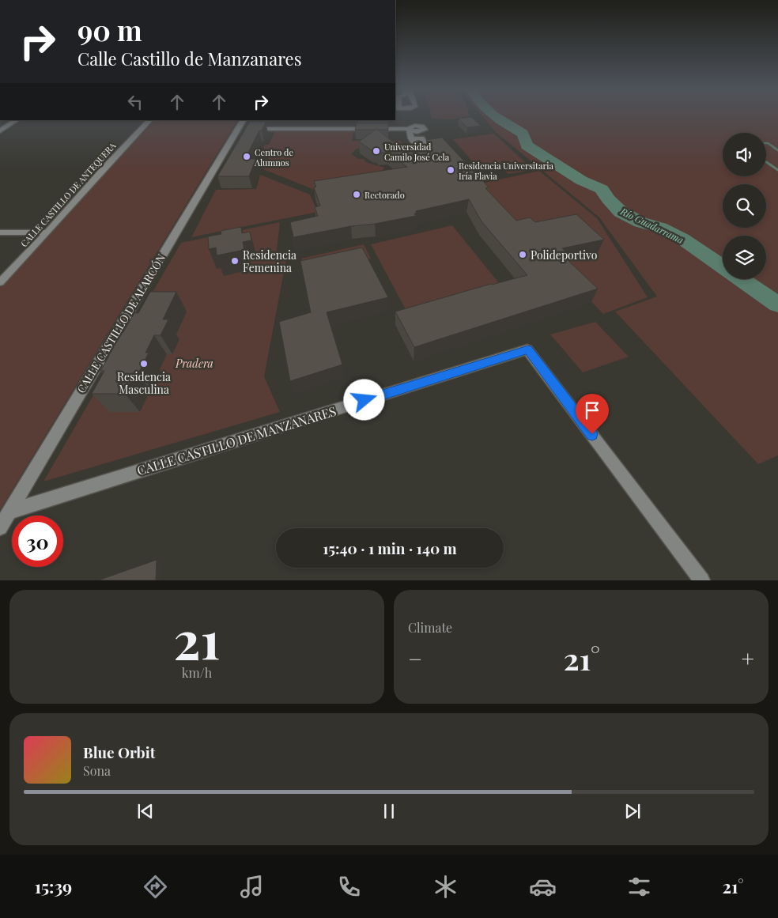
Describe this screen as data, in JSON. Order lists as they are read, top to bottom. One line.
{"streets":{"street":["CALLE CASTILLO DE ANTEQUERA","CALLE CASTILLO DE ALARCÓN","CALLE CASTILLO DE MANZANARES"]},"crossings":[["CALLE CASTILLO DE ALARCÓN","CALLE CASTILLO DE MANZANARES"]],"water":["Río Guadarrama"],"parks":["Pradera"],"places":["Universidad Camilo José Cela","Centro de Alumnos","Residencia Universitaria Iría Flavia","Rectorado","Polideportivo","Residencia Femenina","Residencia Masculina"],"page":{"turn":["90 m","Calle Castillo de Manzanares"],"limit":"30","trip":"15:40 · 1 min · 140 m","tile":[["21","km/h"],"Climate"],"heat":["−","21°","+"],"song":["Blue Orbit","Sona"],"tabs":["15:39","21°"]}}
